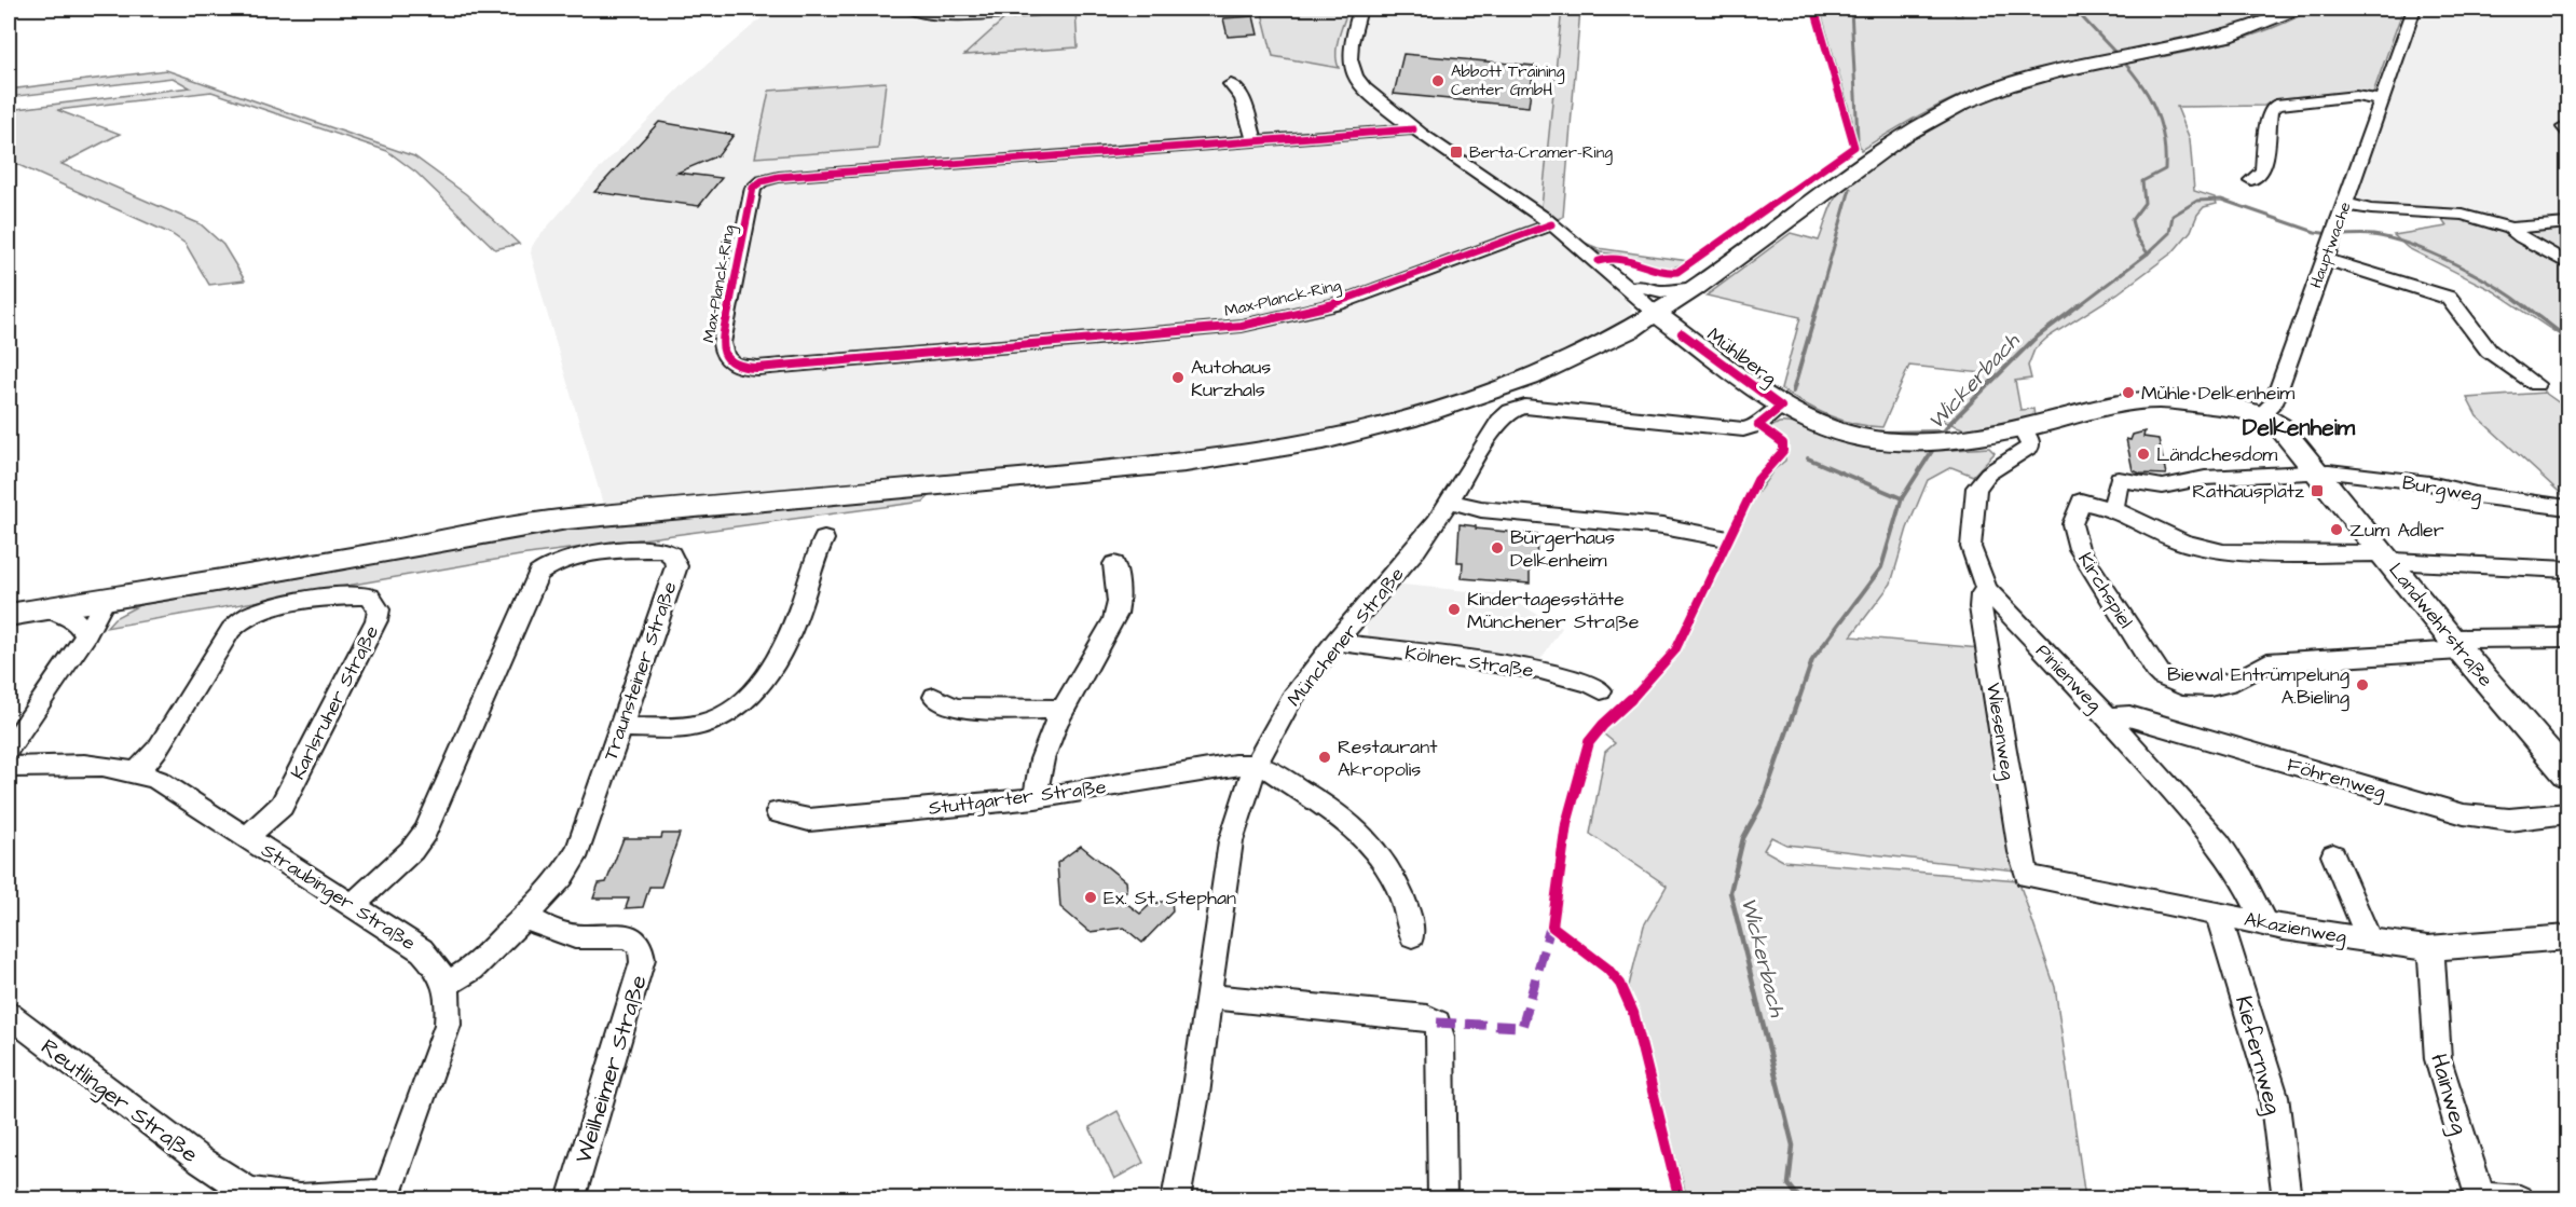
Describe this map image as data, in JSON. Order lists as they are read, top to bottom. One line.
{"streets":{"main road":["Mühlberg","Landwehrstraße"],"street":["Hauptwache","Max-Planck-Ring","Burgweg","Kirchspiel","Münchener Straße","Kölner Straße","Traunsteiner Straße","Pinienweg","Karlsruher Straße","Wiesenweg","Föhrenweg","Stuttgarter Straße","Straubinger Straße","Akazienweg","Kiefernweg","Weilheimer Straße","Hainweg","Reutlinger Straße"]},"crossings":[["Hauptwache","Mühlberg"],["Mühlberg","Münchener Straße"],["Mühlberg","Pinienweg"],["Burgweg","Kirchspiel"],["Burgweg","Landwehrstraße"],["Kirchspiel","Landwehrstraße"],["Münchener Straße","Kölner Straße"],["Münchener Straße","Stuttgarter Straße"],["Traunsteiner Straße","Straubinger Straße"],["Traunsteiner Straße","Weilheimer Straße"],["Pinienweg","Wiesenweg"],["Pinienweg","Föhrenweg"],["Pinienweg","Akazienweg"],["Karlsruher Straße","Straubinger Straße"],["Wiesenweg","Akazienweg"],["Akazienweg","Kiefernweg"],["Akazienweg","Hainweg"]],"districts":["Delkenheim"],"water":["Wickerbach"],"places":{"other":["Abbott Training Center GmbH","Autohaus Kurzhals","Mühle Delkenheim","Ländchesdom","Zum Adler","Bürgerhaus Delkenheim","Kindertagesstätte Münchener Straße","Biewal Entrümpelung A.Bieling","Restaurant Akropolis","Ex. St. Stephan"],"transit":["Berta-Cramer-Ring","Rathausplatz"]}}
